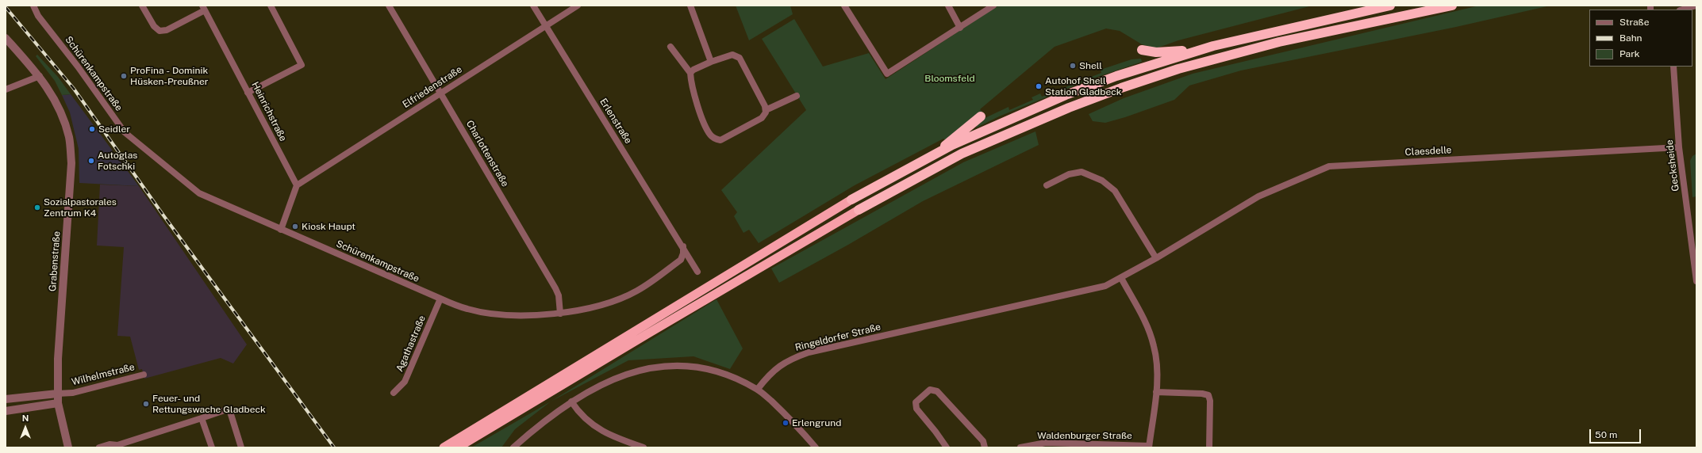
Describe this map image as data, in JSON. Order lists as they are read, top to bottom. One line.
{"streets":{"street":["Schürenkampstraße","Elfriedenstraße","Heinrichstraße","Erlenstraße","Claesdelle","Charlottenstraße","Gecksheide","Grabenstraße","Ringeldorfer Straße","Agathastraße","Wilhelmstraße","Waldenburger Straße"]},"crossings":[["Schürenkampstraße","Erlenstraße"],["Schürenkampstraße","Charlottenstraße"],["Schürenkampstraße","Agathastraße"],["Elfriedenstraße","Heinrichstraße"],["Elfriedenstraße","Erlenstraße"],["Elfriedenstraße","Charlottenstraße"],["Claesdelle","Gecksheide"],["Claesdelle","Ringeldorfer Straße"],["Grabenstraße","Wilhelmstraße"]],"parks":["Bloomsfeld"],"places":["Shell","ProFina - Dominik Hüsken-Preußner","Autohof Shell Station Gladbeck","Seidler","Autoglas Fotschki","Sozialpastorales Zentrum K4","Kiosk Haupt","Feuer- und Rettungswache Gladbeck","Erlengrund"],"legend":["Straße","Bahn","Park"],"scale_bar":"50 m","north":"top"}
